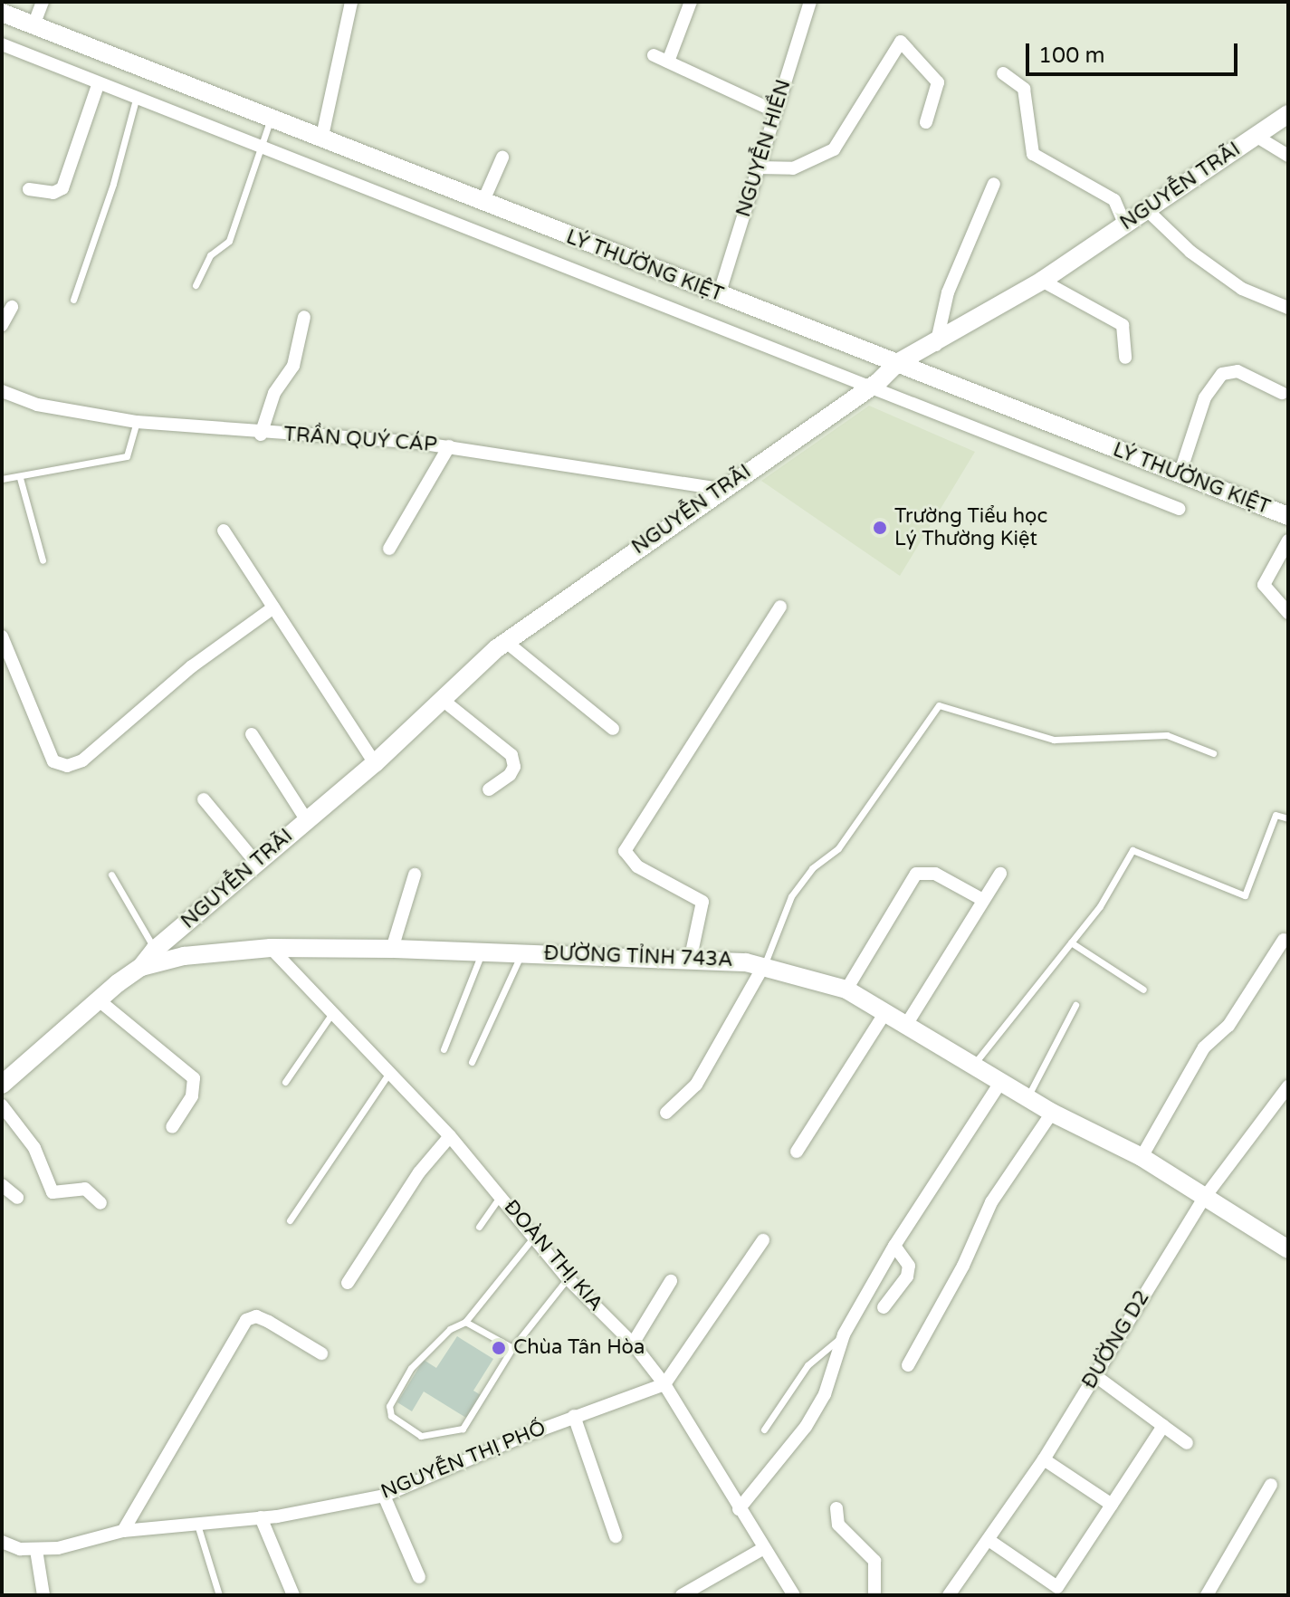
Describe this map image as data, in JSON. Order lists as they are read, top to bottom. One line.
{"streets":{"main road":["NGUYỄN TRÃI","LÝ THƯỜNG KIỆT","ĐƯỜNG TỈNH 743A"],"street":["NGUYỄN HIỀN","TRẦN QUÝ CÁP","ĐOÀN THỊ KIA","ĐƯỜNG D2","NGUYỄN THỊ PHỐ"]},"crossings":[["NGUYỄN HIỀN","LÝ THƯỜNG KIỆT"],["NGUYỄN TRÃI","LÝ THƯỜNG KIỆT"],["NGUYỄN TRÃI","TRẦN QUÝ CÁP"],["NGUYỄN TRÃI","ĐƯỜNG TỈNH 743A"],["ĐƯỜNG TỈNH 743A","ĐOÀN THỊ KIA"],["ĐƯỜNG TỈNH 743A","ĐƯỜNG D2"],["ĐOÀN THỊ KIA","NGUYỄN THỊ PHỐ"]],"places":["Trường Tiểu học Lý Thường Kiệt","Chùa Tân Hòa"],"scale_bar":"100 m"}
